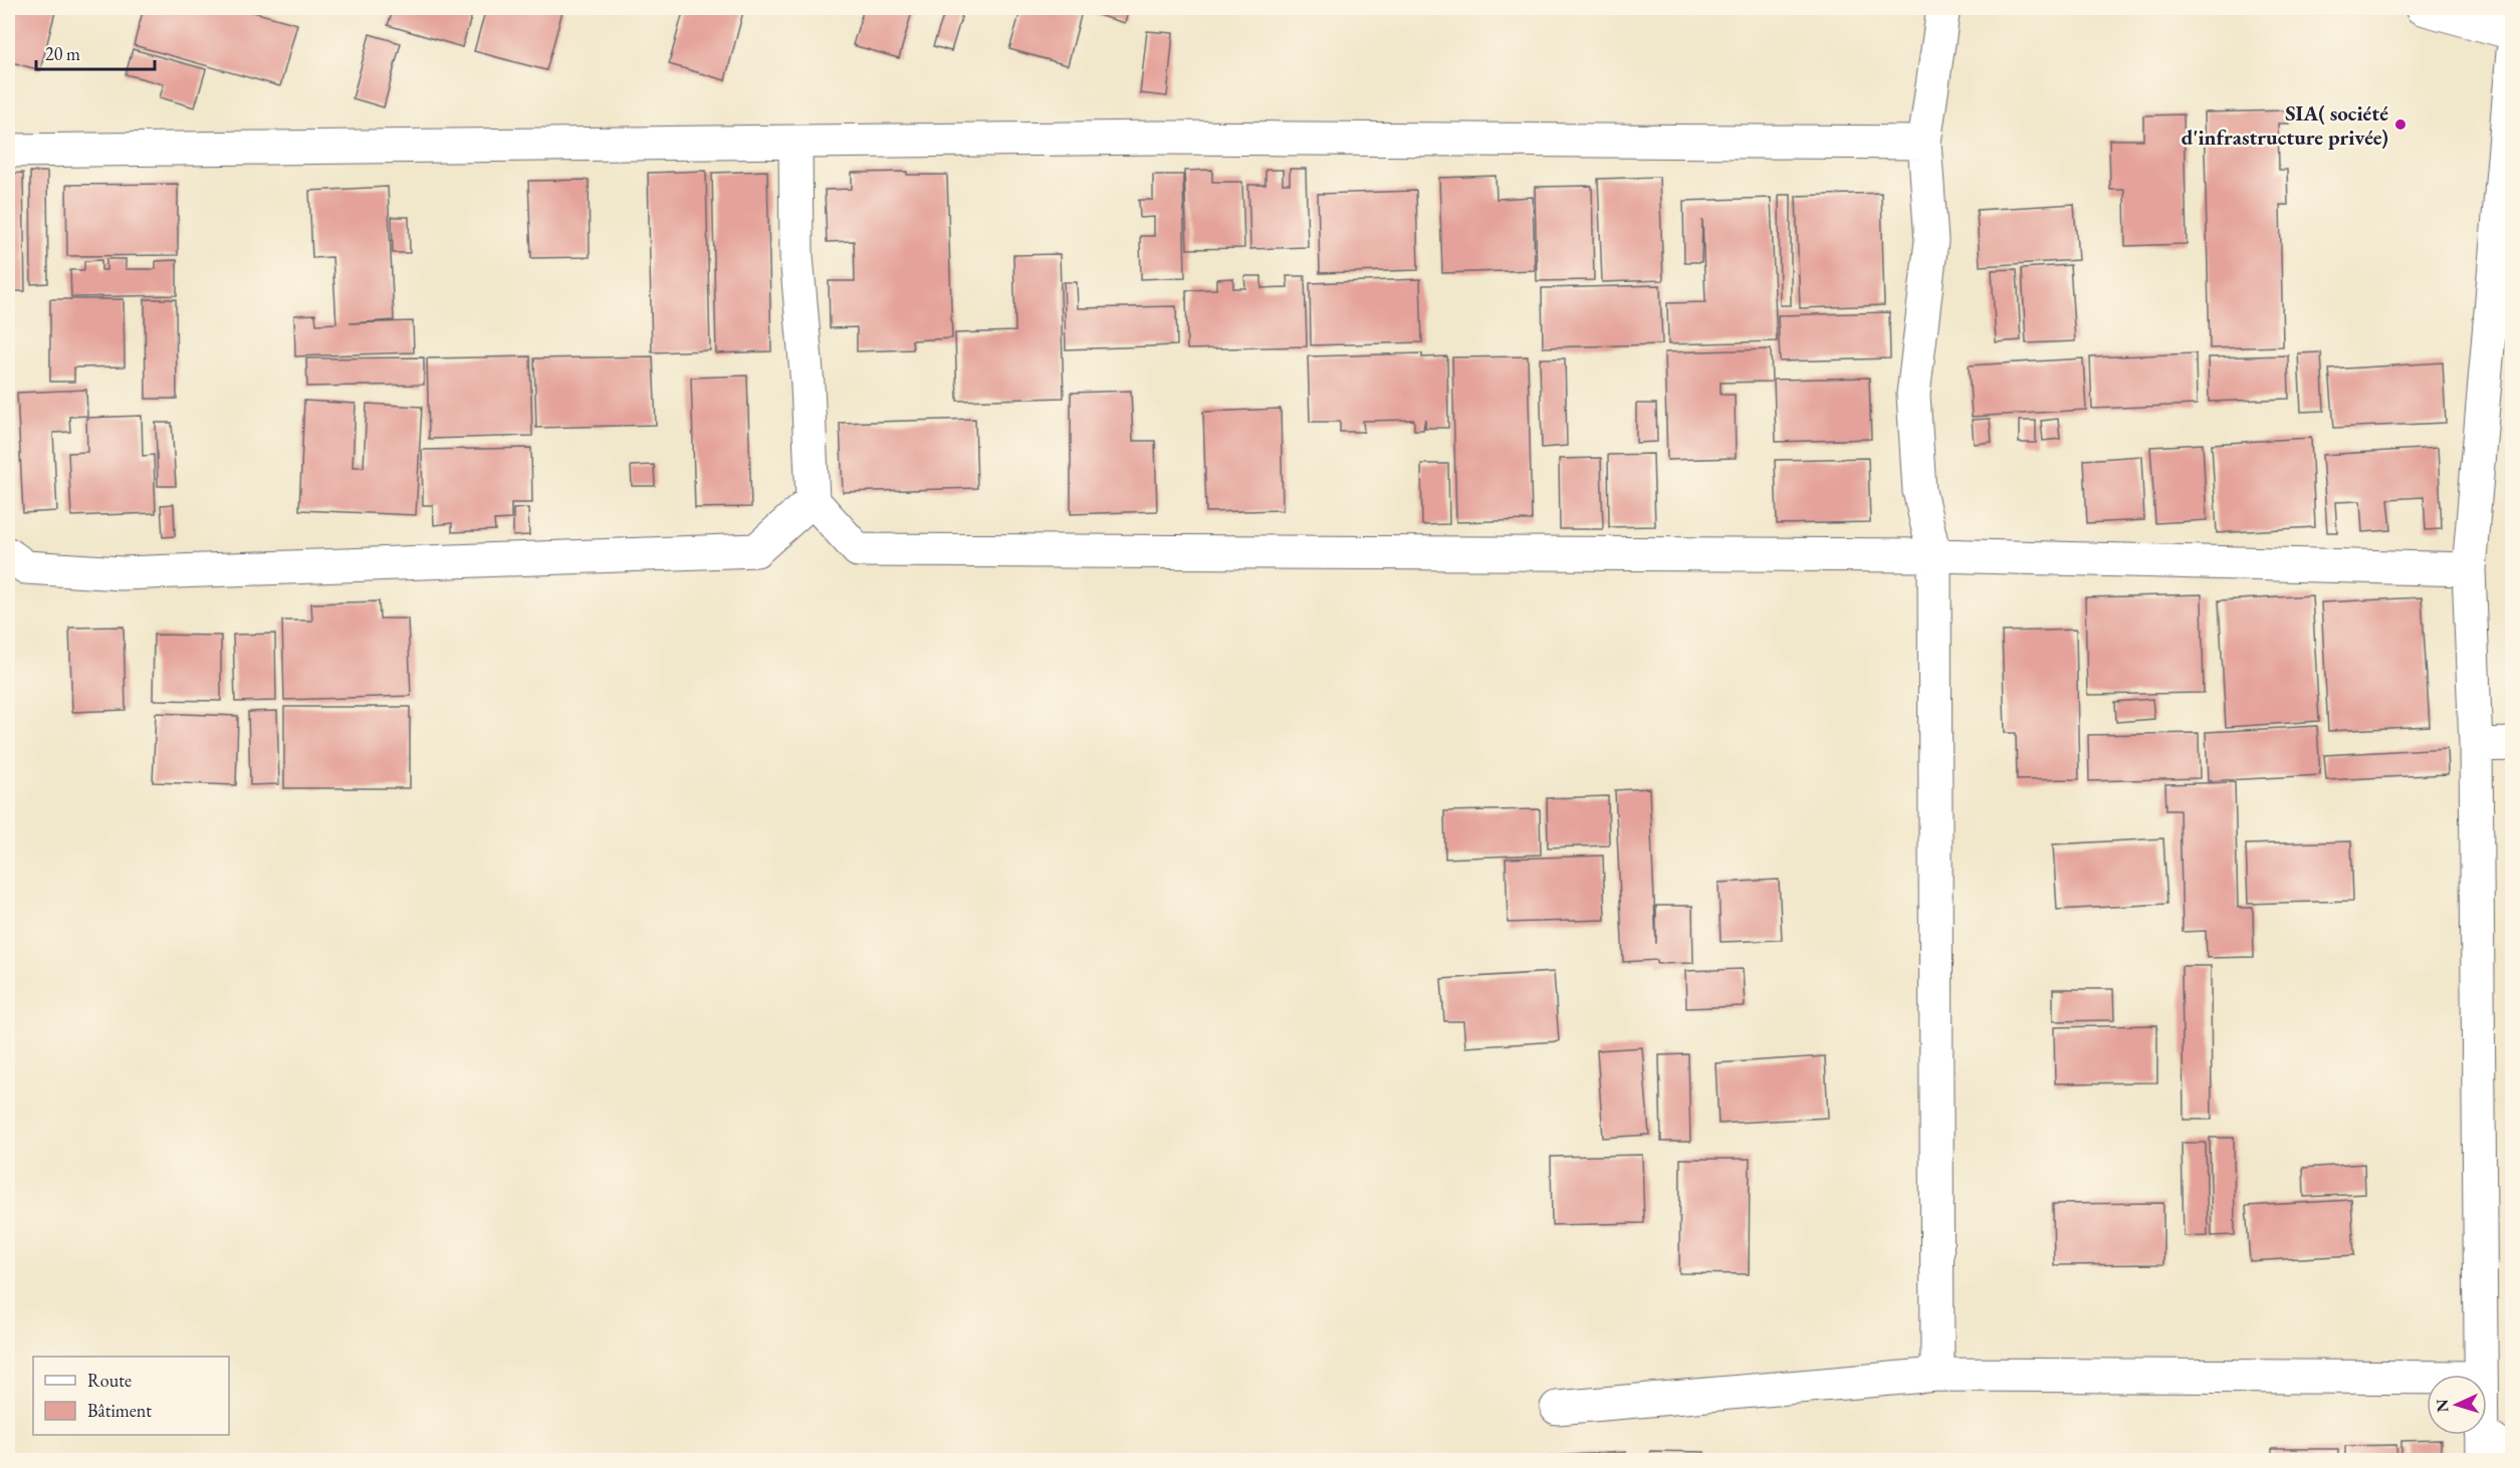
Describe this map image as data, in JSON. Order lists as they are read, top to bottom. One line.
{"places":["SIA( société d'infrastructure privée)"],"legend":["Route","Bâtiment"],"scale_bar":"20 m","north":"left"}
